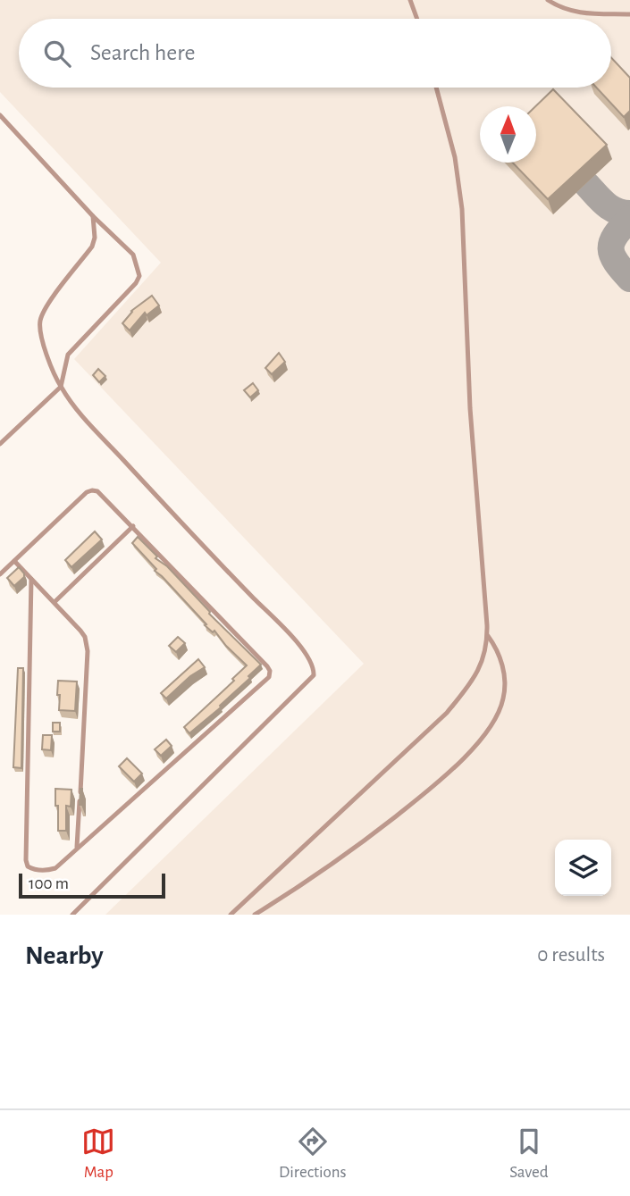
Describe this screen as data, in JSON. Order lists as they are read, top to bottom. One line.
{"scale_bar":"100 m","north":"top","page":{"search":"Search here","scale":"100 m","heading":["Nearby","0 results"],"nav":["Map","Directions","Saved"]}}
